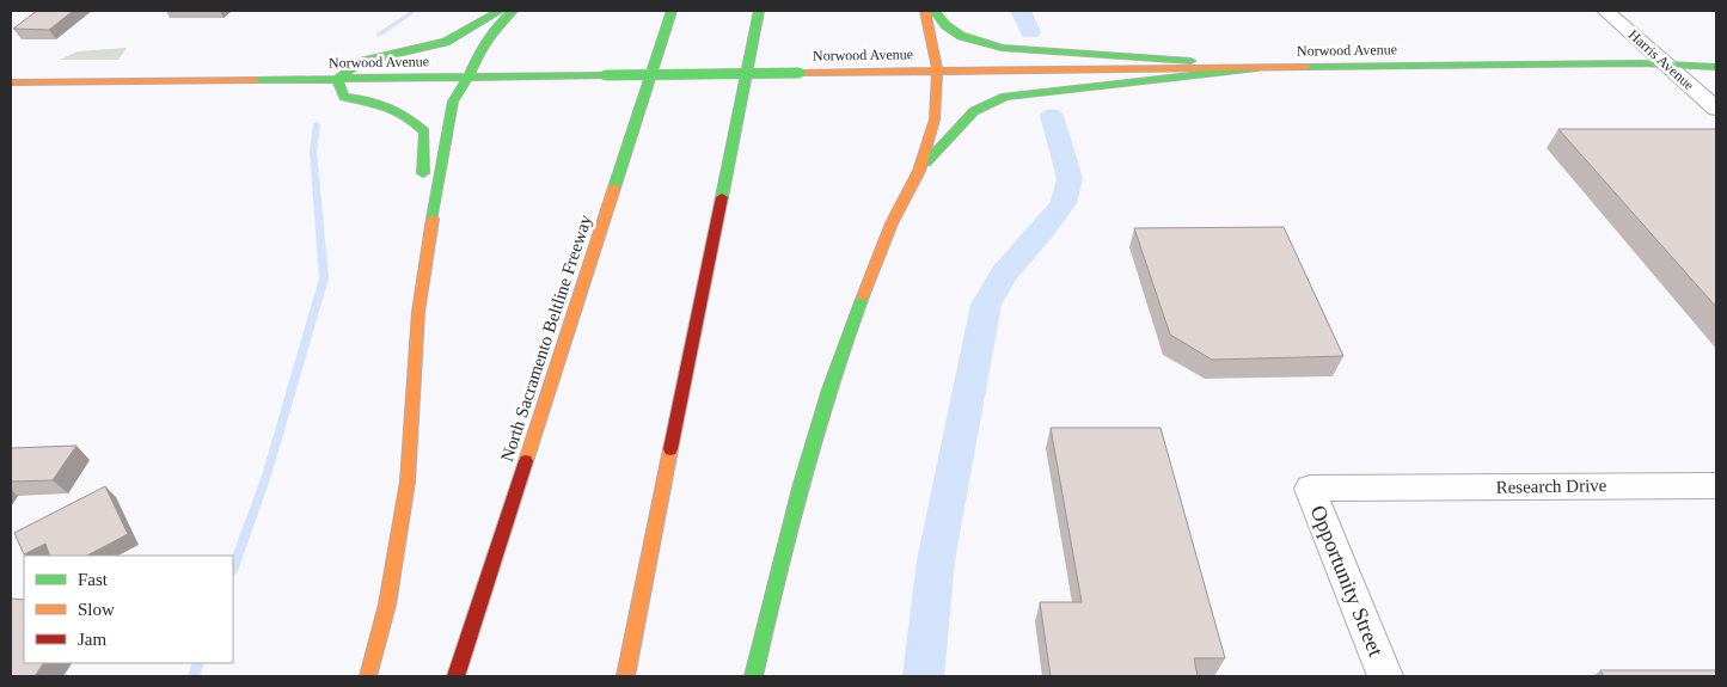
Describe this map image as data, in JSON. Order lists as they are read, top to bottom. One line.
{"streets":{"main road":["Norwood Avenue","North Sacramento Beltline Freeway"],"street":["Harris Avenue","Research Drive","Opportunity Street"]},"crossings":[["Norwood Avenue","Harris Avenue"],["Research Drive","Opportunity Street"]],"legend":["Fast","Slow","Jam"]}
